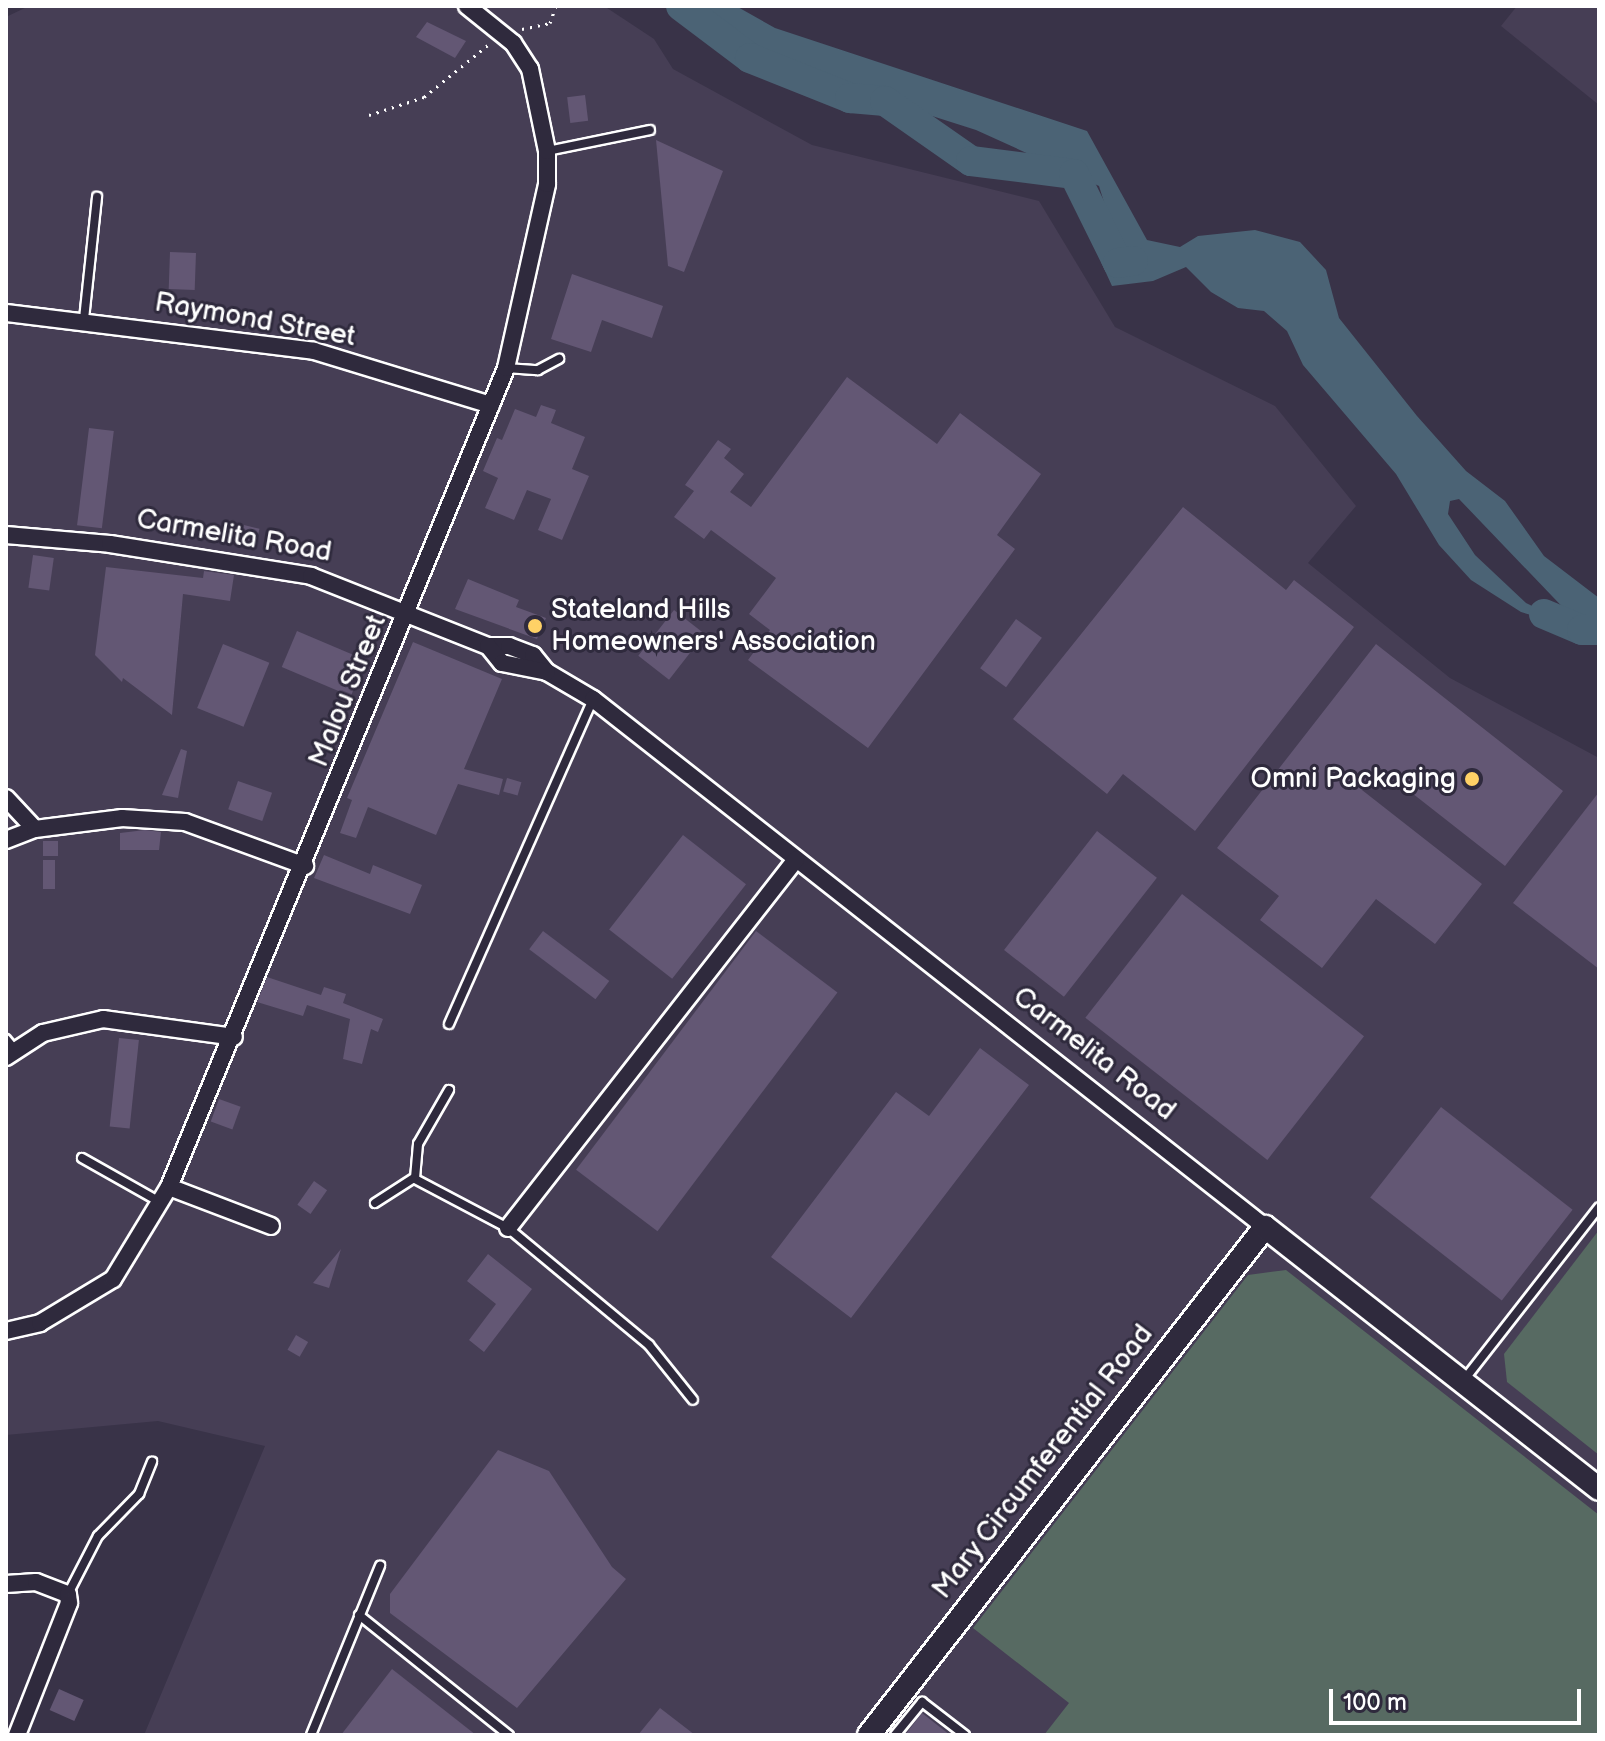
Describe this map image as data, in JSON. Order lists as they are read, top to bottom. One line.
{"streets":{"street":["Raymond Street","Carmelita Road","Malou Street","Mary Circumferential Road"]},"crossings":[["Raymond Street","Malou Street"],["Carmelita Road","Malou Street"],["Carmelita Road","Mary Circumferential Road"]],"places":["Stateland Hills Homeowners' Association","Omni Packaging"],"scale_bar":"100 m"}
